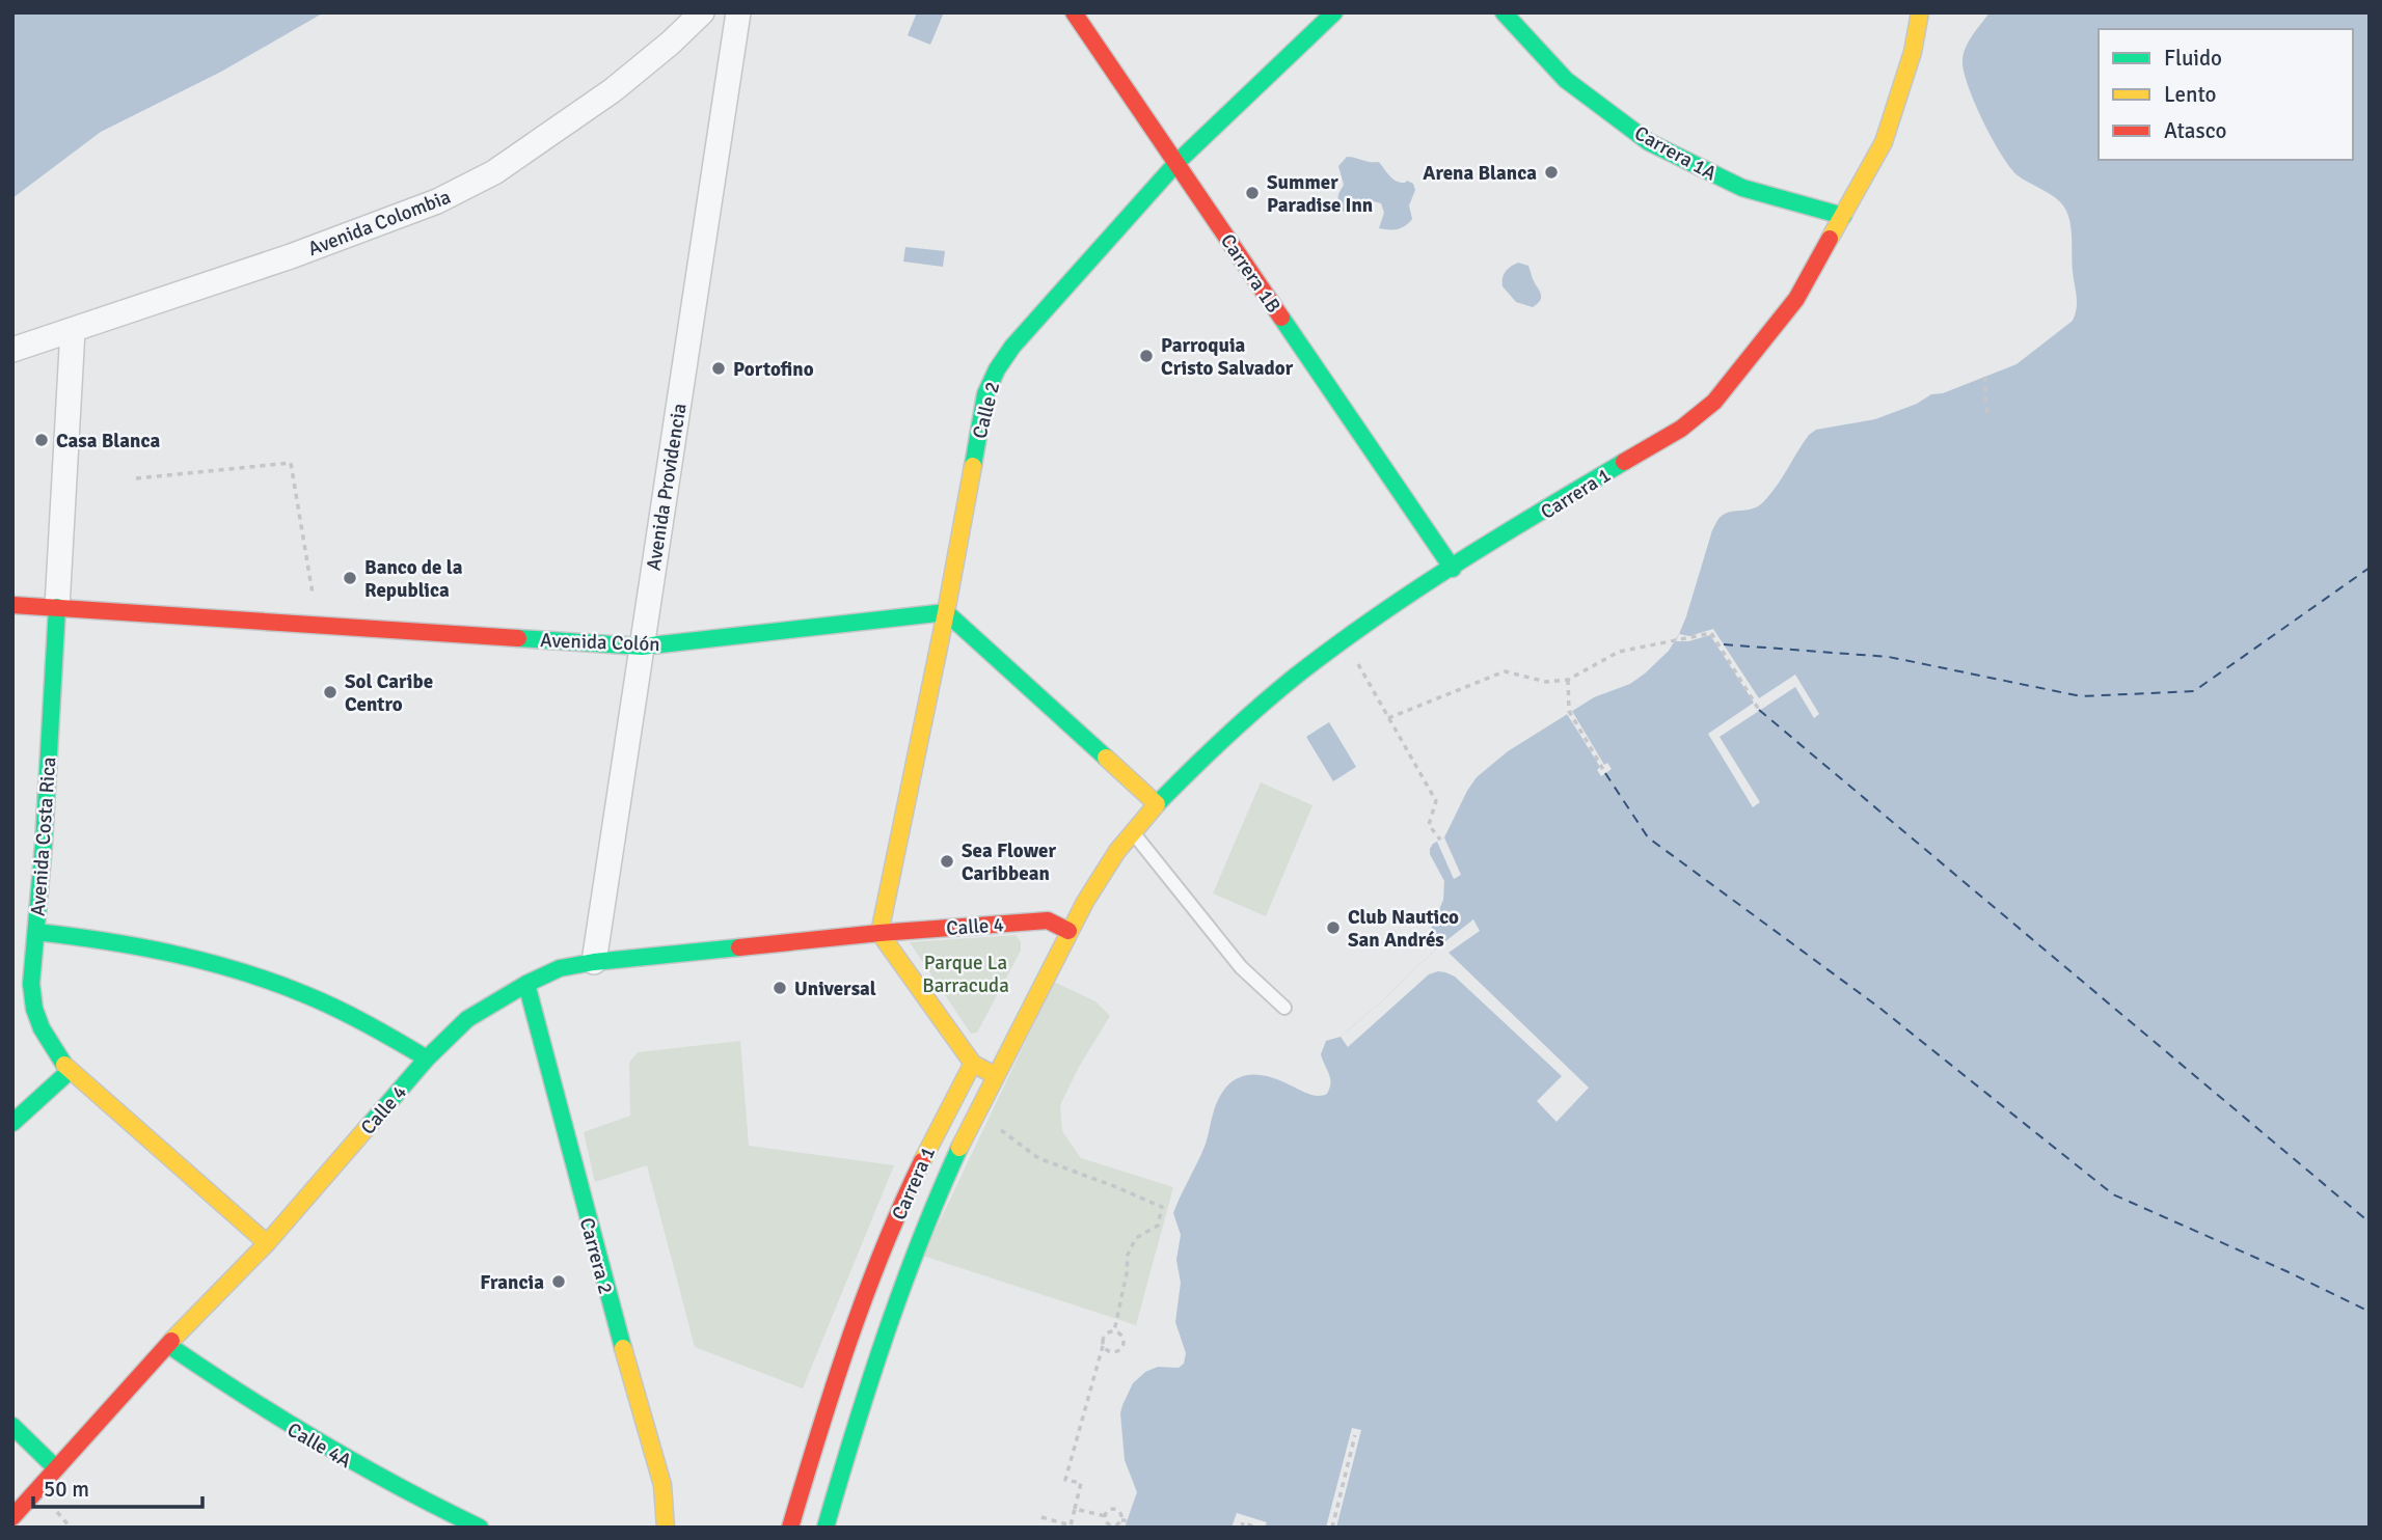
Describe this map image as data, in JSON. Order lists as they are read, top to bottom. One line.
{"streets":{"main road":["Carrera 1A","Carrera 1B","Calle 2","Carrera 1","Avenida Colón","Avenida Costa Rica","Calle 4","Carrera 2","Calle 4A"],"street":["Avenida Colombia","Avenida Providencia"]},"crossings":[["Carrera 1A","Carrera 1"],["Avenida Colombia","Avenida Costa Rica"],["Carrera 1B","Calle 2"],["Carrera 1B","Carrera 1"],["Calle 2","Avenida Colón"],["Calle 2","Calle 4"],["Avenida Providencia","Avenida Colón"],["Avenida Providencia","Calle 4"],["Carrera 1","Calle 4"],["Avenida Colón","Avenida Costa Rica"],["Avenida Costa Rica","Calle 4"],["Calle 4","Carrera 2"],["Calle 4","Calle 4A"]],"parks":["Parque La Barracuda"],"places":["Arena Blanca","Summer Paradise Inn","Parroquia Cristo Salvador","Portofino","Casa Blanca","Banco de la Republica","Sol Caribe Centro","Sea Flower Caribbean","Club Nautico San Andrés","Universal","Francia"],"legend":["Fluido","Lento","Atasco"],"scale_bar":"50 m"}
